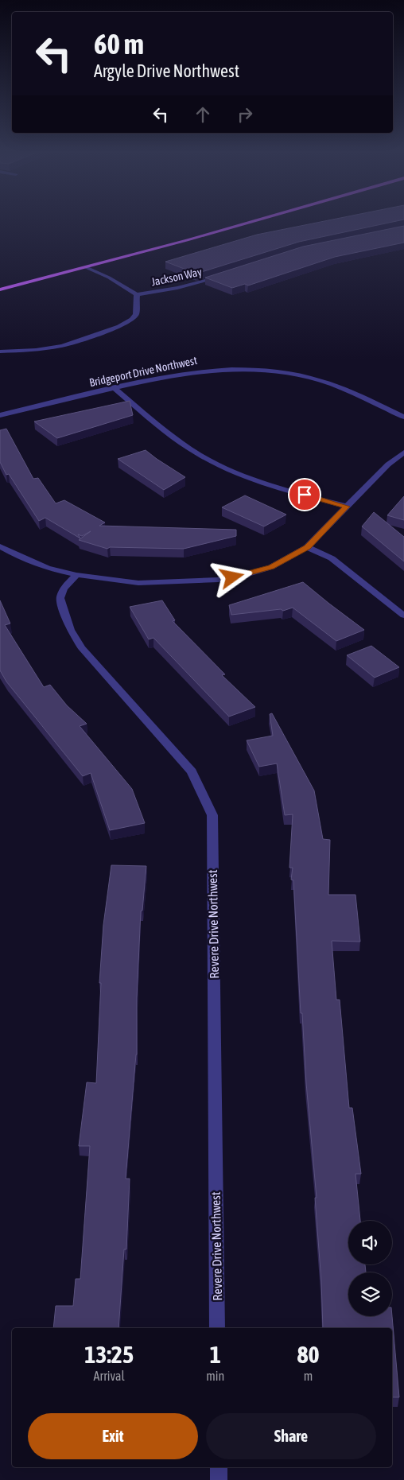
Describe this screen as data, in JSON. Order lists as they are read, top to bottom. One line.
{"streets":{"street":["Jackson Way","Bridgeport Drive Northwest","Revere Drive Northwest"]},"page":{"turn":["60 m","Argyle Drive Northwest"],"eta":["13:25","Arrival","1","min","80","m"],"buttons":["Exit","Share"]}}
